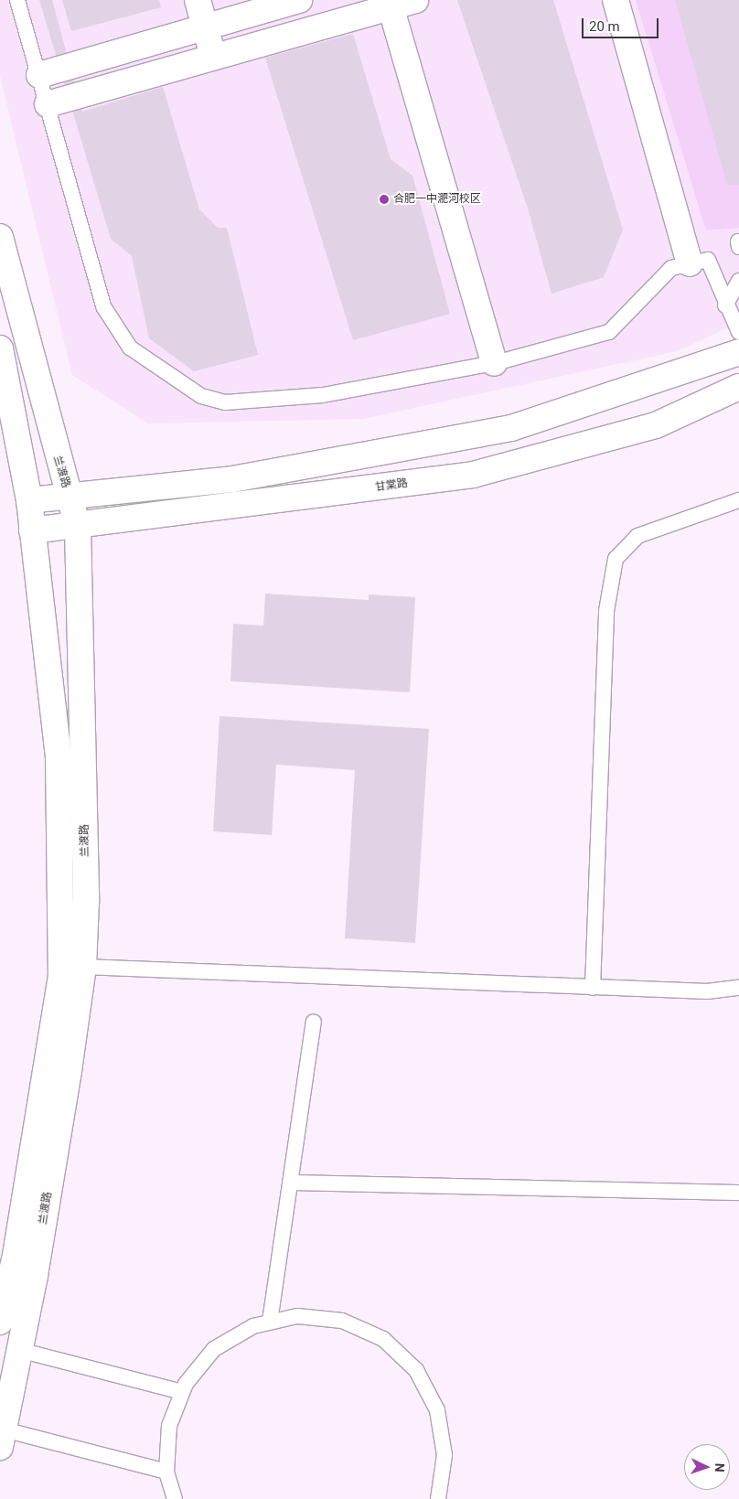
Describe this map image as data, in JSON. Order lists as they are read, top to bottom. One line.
{"streets":{"street":["兰渡路","甘棠路"]},"crossings":[["兰渡路","甘棠路"]],"places":["合肥一中淝河校区"],"scale_bar":"20 m","north":"right"}
